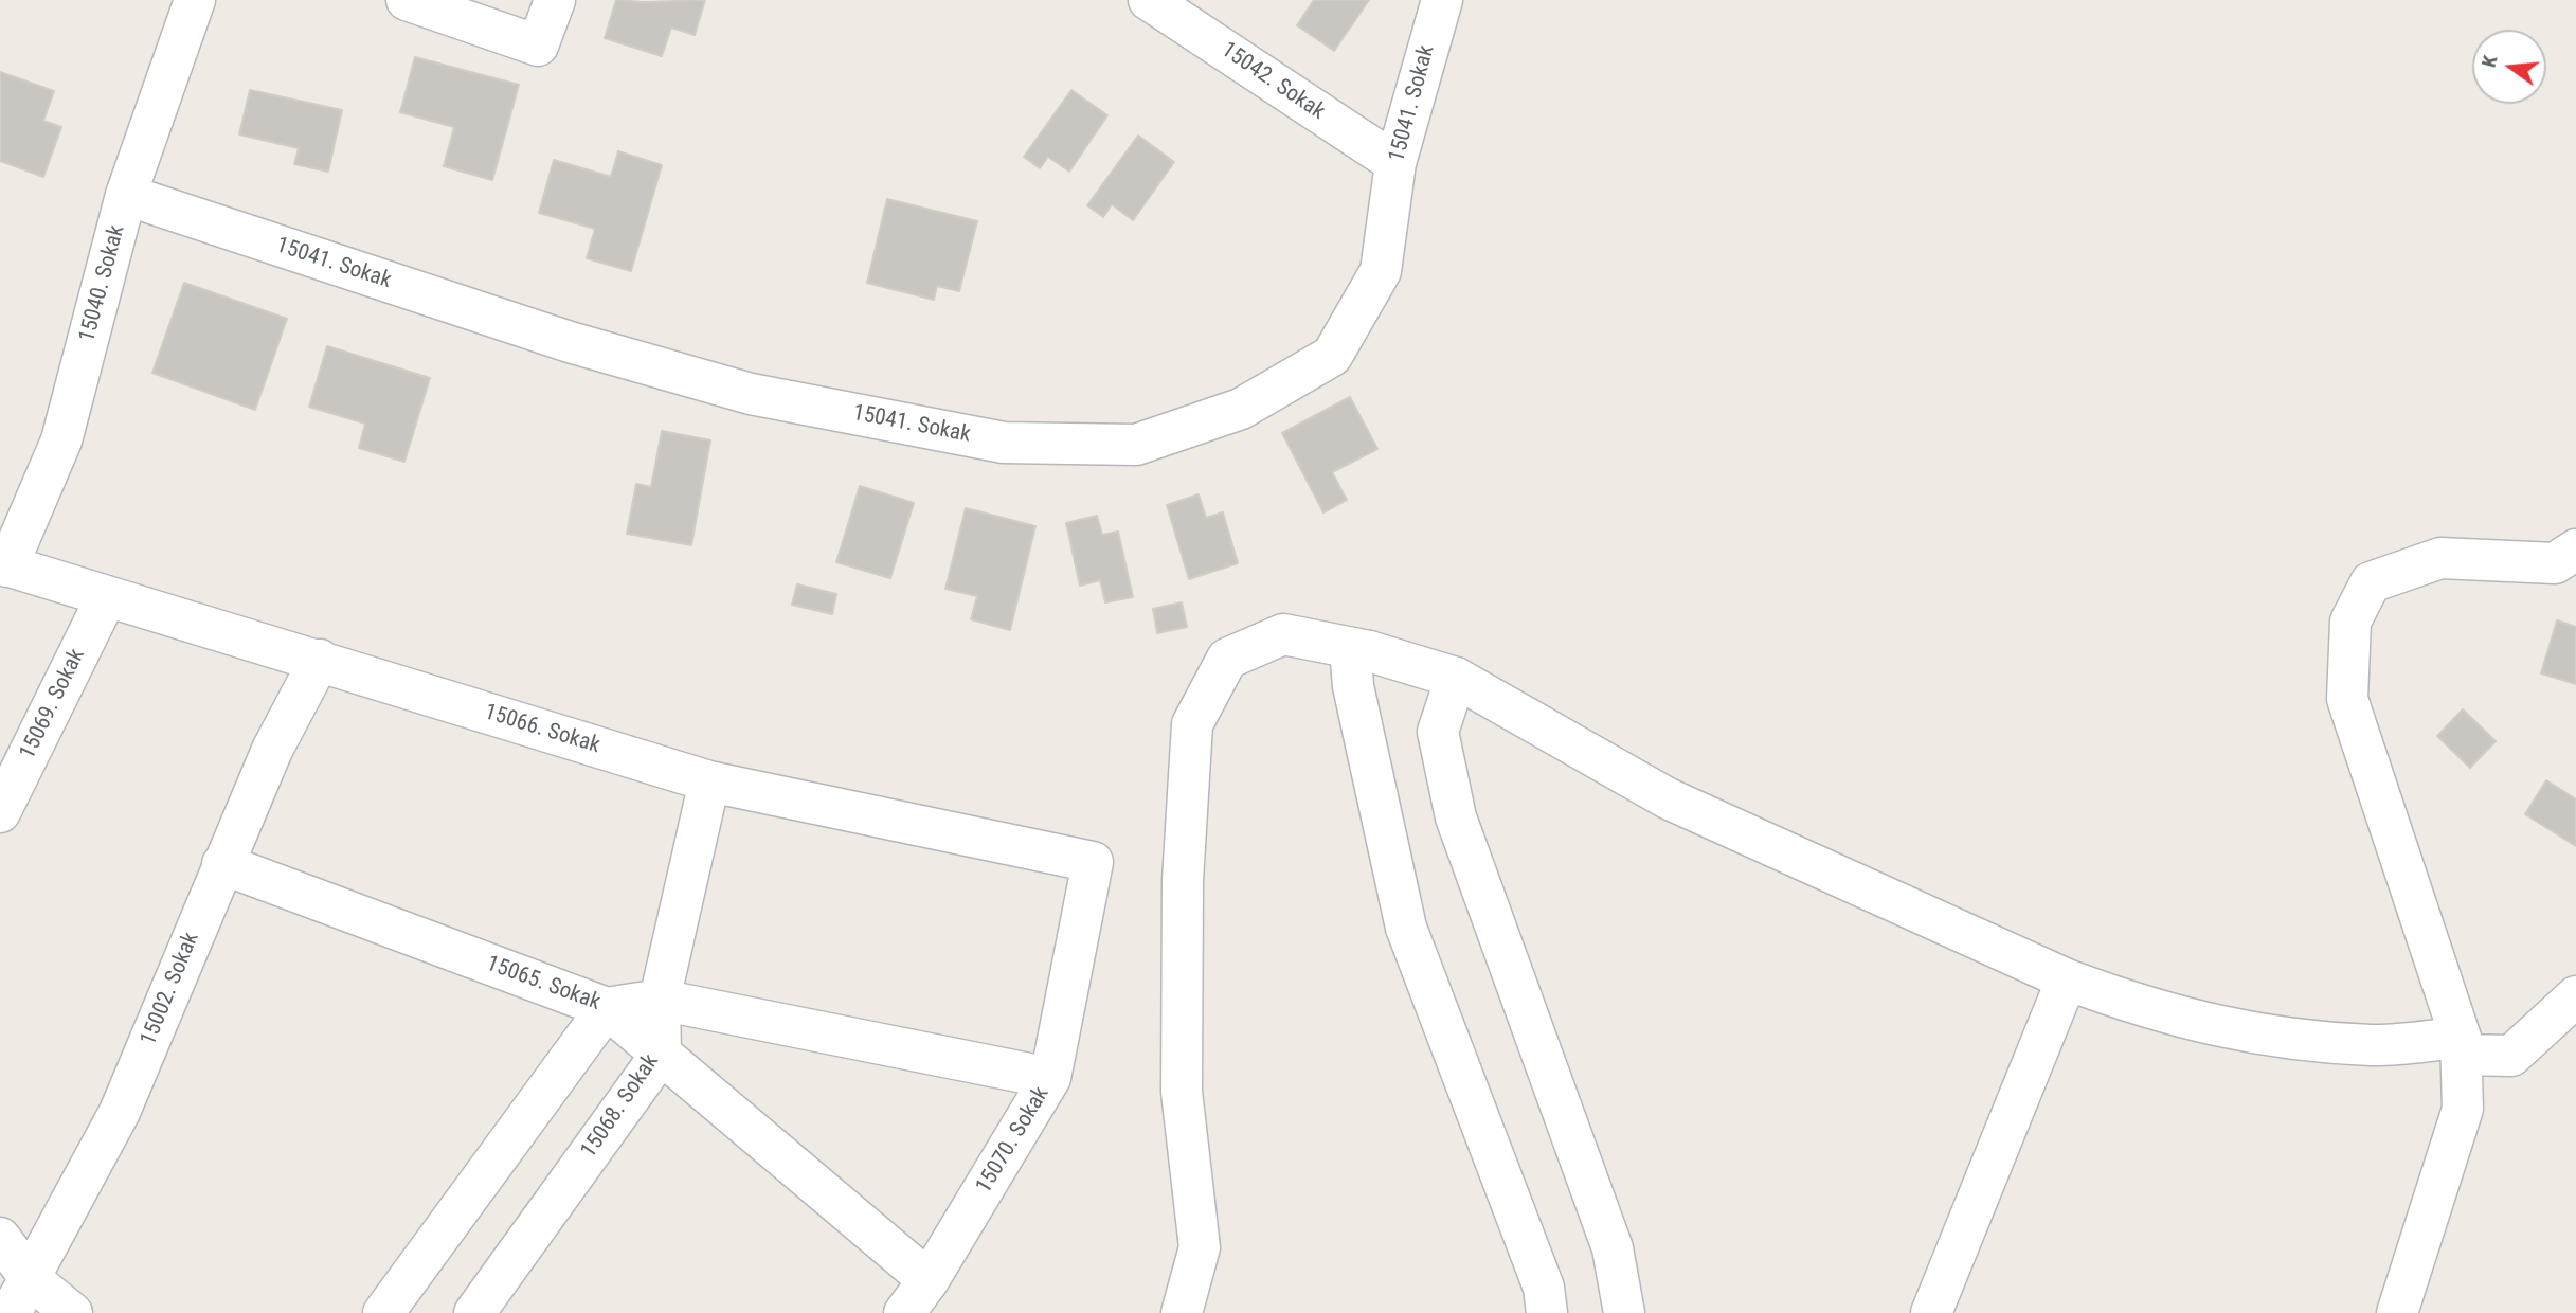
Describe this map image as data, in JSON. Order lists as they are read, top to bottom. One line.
{"streets":{"street":["15042. Sokak","15041. Sokak","15040. Sokak","15069. Sokak","15066. Sokak","15065. Sokak","15002. Sokak","15068. Sokak","15070. Sokak"]},"crossings":[["15042. Sokak","15041. Sokak"],["15041. Sokak","15040. Sokak"],["15040. Sokak","15066. Sokak"],["15069. Sokak","15066. Sokak"],["15066. Sokak","15002. Sokak"],["15066. Sokak","15068. Sokak"],["15066. Sokak","15070. Sokak"],["15065. Sokak","15002. Sokak"],["15065. Sokak","15068. Sokak"],["15065. Sokak","15070. Sokak"]],"north":"left"}
